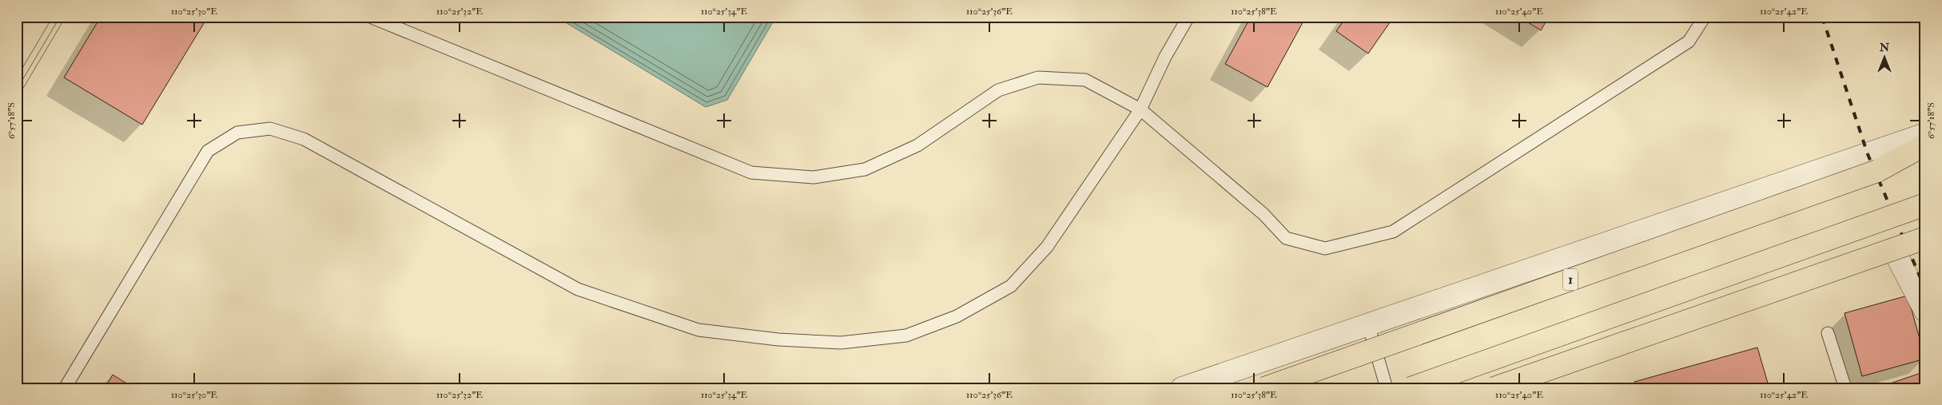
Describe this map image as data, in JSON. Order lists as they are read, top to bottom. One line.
{"streets":{"highway":["1"]},"north":"top","coordinates":["110°25'30\"E","110°25'32\"E","110°25'34\"E","110°25'36\"E","110°25'38\"E","110°25'40\"E","110°25'42\"E","6°57'18\"S"]}
